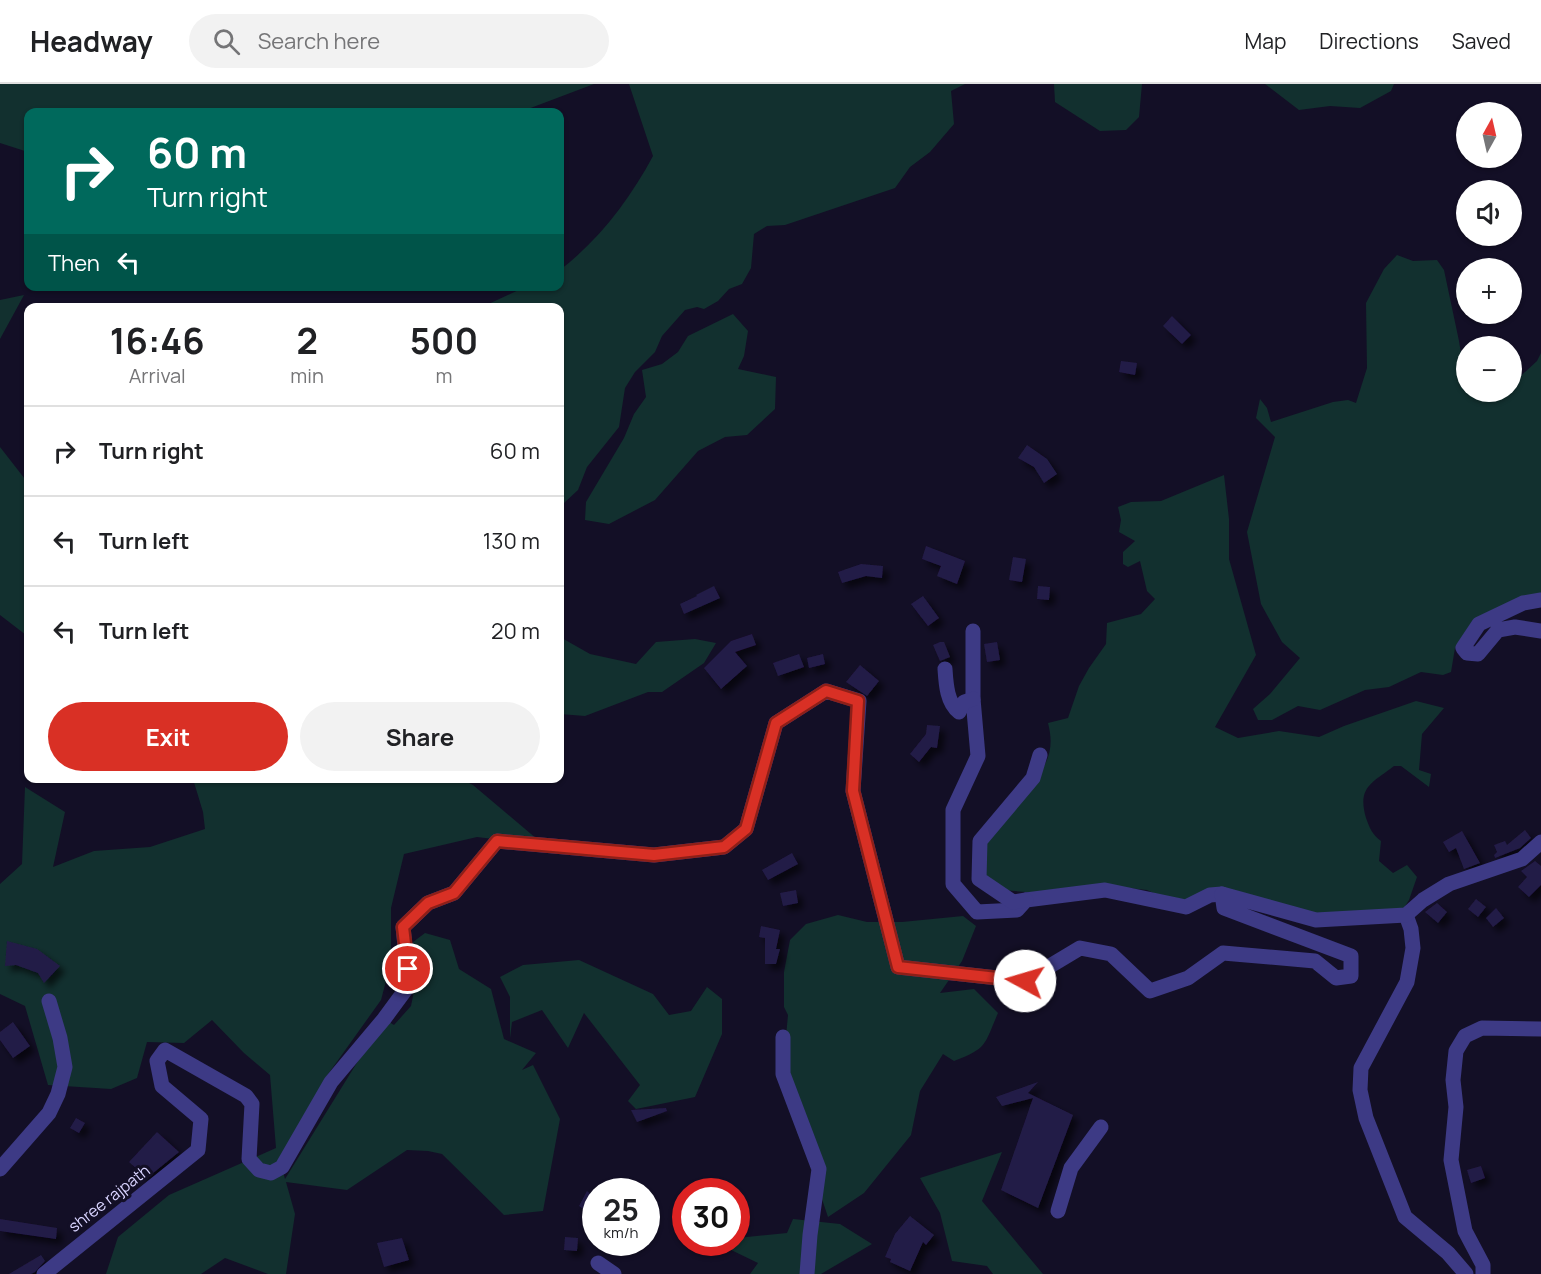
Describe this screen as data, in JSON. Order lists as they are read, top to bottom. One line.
{"streets":{"street":["shree rajpath"]},"north":"top","page":{"header":"Headway","search":"Search here","nav":["Map","Directions","Saved"],"map_buttons":["+","−"],"turn":["60 m","Turn right"],"then":"Then","eta":["16:46","Arrival","2","min","500","m"],"list":[{"name":"Turn right","value":"60 m"},{"name":"Turn left","value":"130 m"},{"name":"Turn left","value":"20 m"}],"buttons":["Exit","Share"],"speed":"25 km/h","limit":"30"}}
